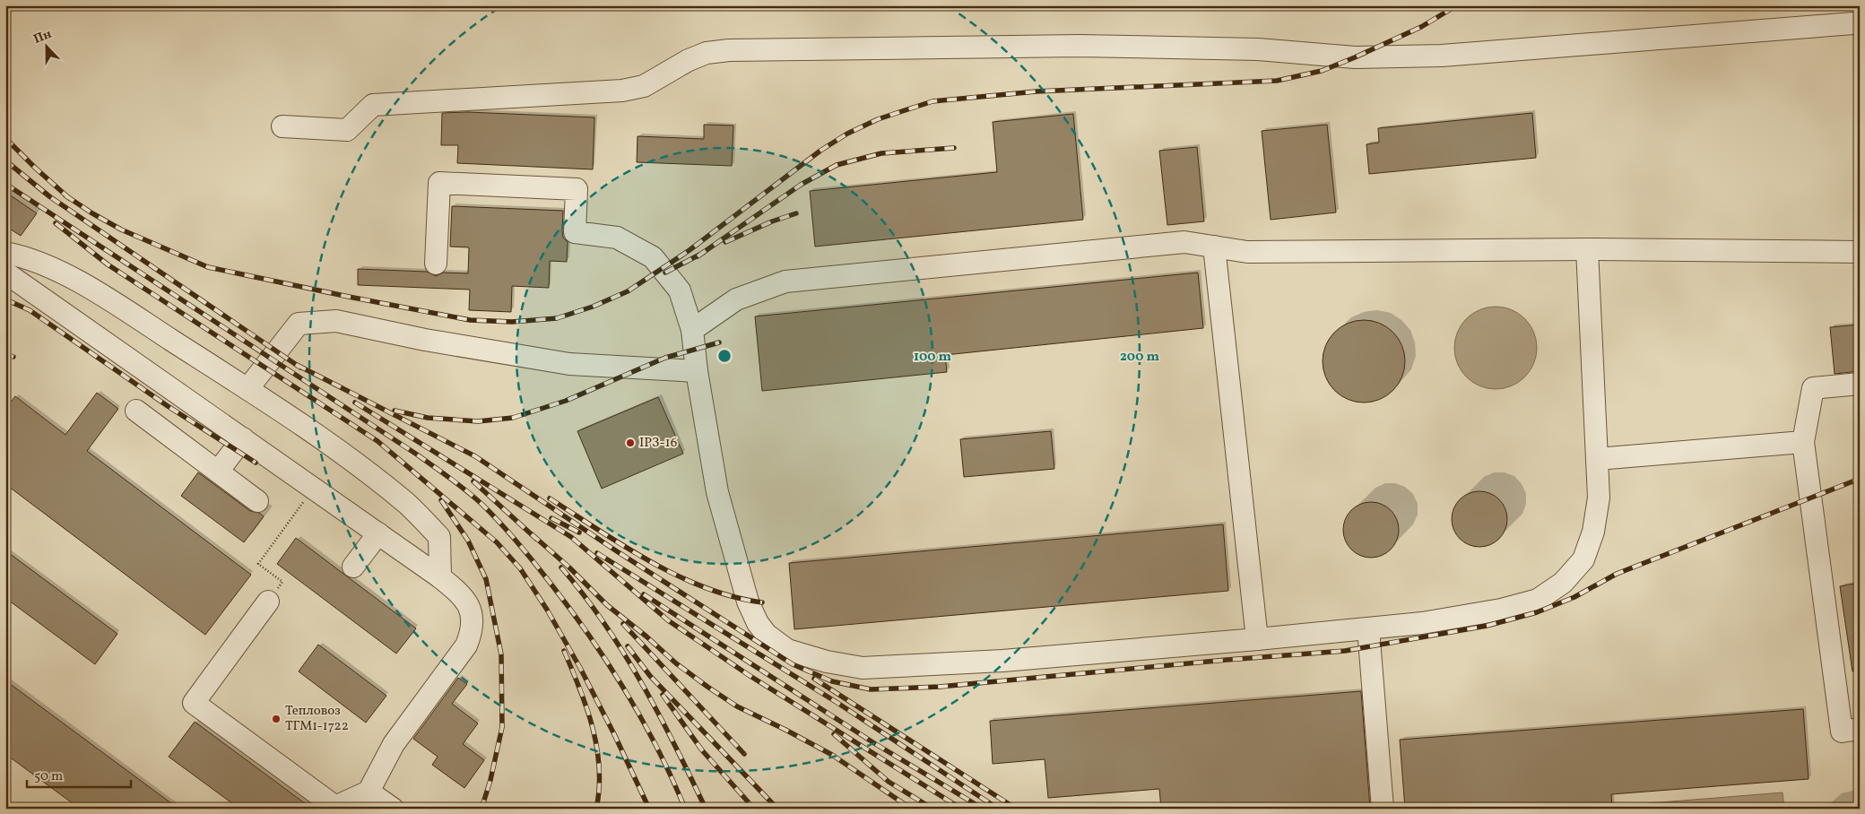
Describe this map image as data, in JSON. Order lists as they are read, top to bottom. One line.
{"places":["ІРЗ-16","Тепловоз ТГМ1-1722"],"scale_bar":"50 m","north":"top","rings":["100 m","200 m"]}
